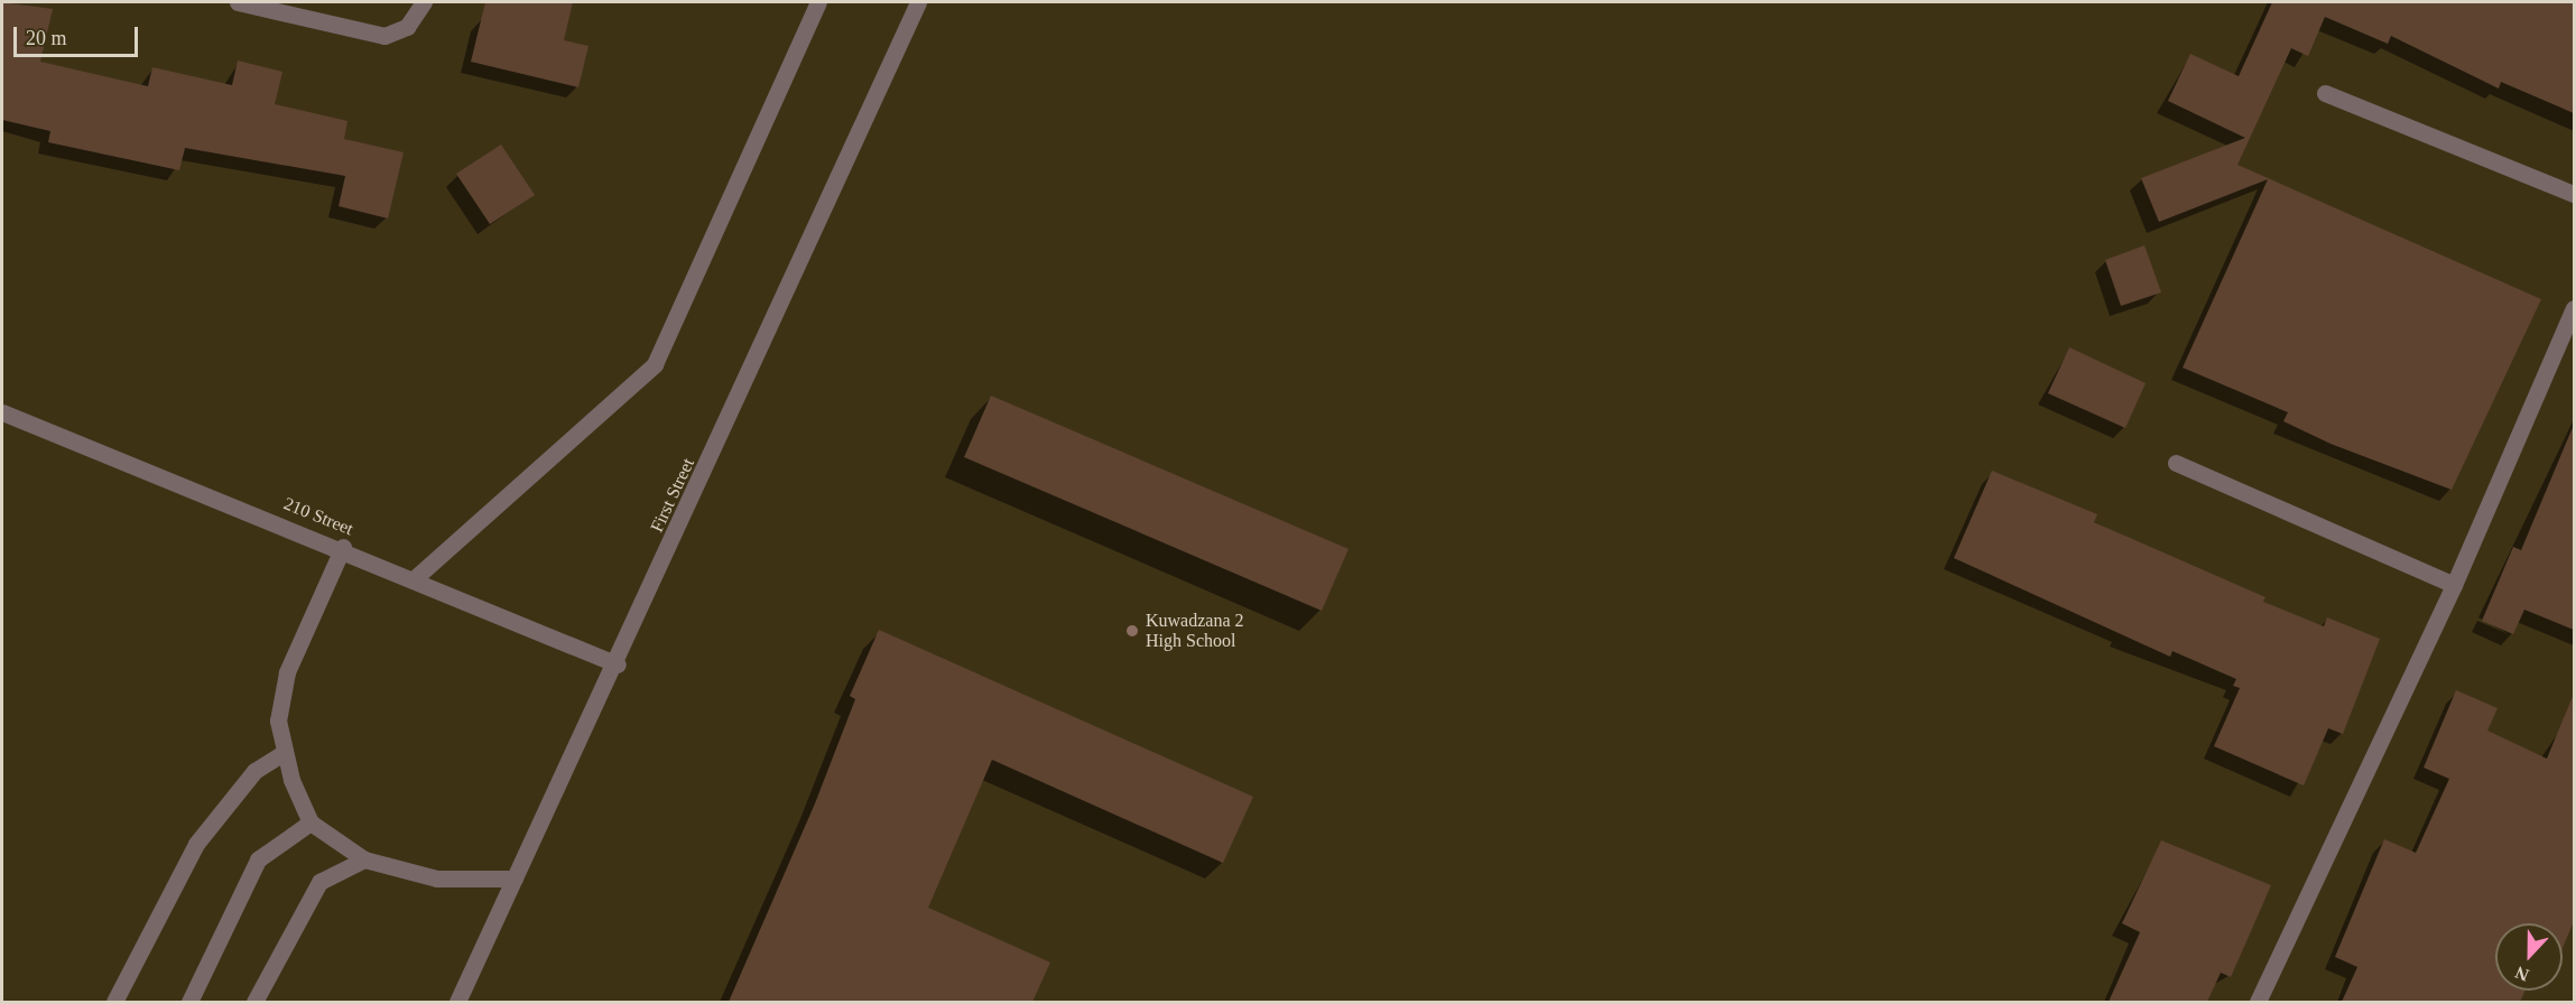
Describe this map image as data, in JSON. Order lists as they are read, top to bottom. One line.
{"streets":{"street":["First Street","210 Street"]},"crossings":[["First Street","210 Street"]],"places":["Kuwadzana 2 High School"],"scale_bar":"20 m","north":"bottom"}
